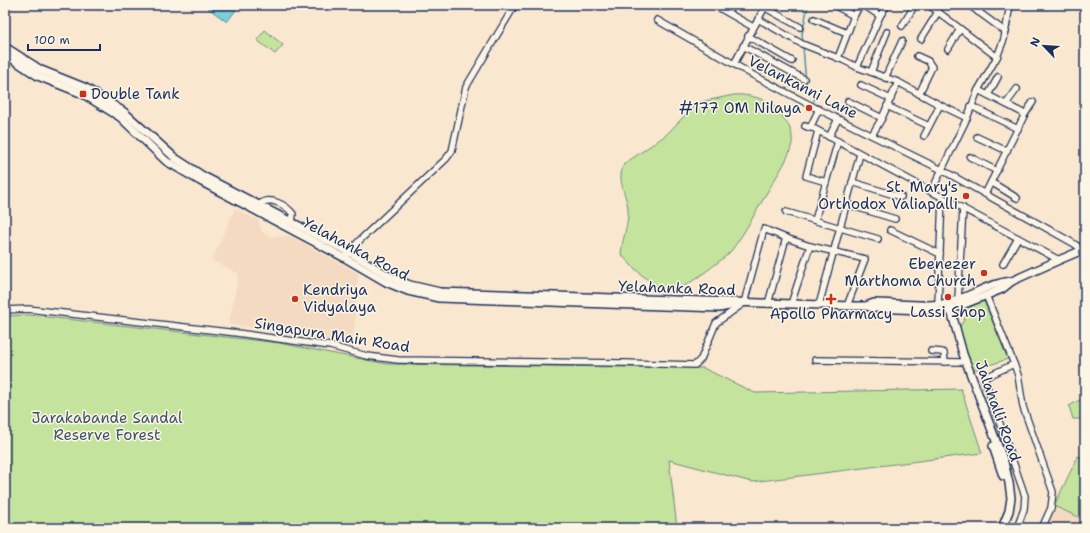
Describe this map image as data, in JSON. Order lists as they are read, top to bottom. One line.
{"streets":{"main road":["Yelahanka Road","Jalahalli Road"],"street":["Velankanni Lane","Singapura Main Road"]},"crossings":[["Yelahanka Road","Singapura Main Road"],["Yelahanka Road","Jalahalli Road"]],"parks":["Jarakabande Sandal Reserve Forest"],"places":{"transit":["Double Tank"],"other":["#177 OM Nilaya","St. Mary's Orthodox Valiapalli","Ebenezer Marthoma Church","Lassi Shop","Kendriya Vidyalaya"],"health":["Apollo Pharmacy"]},"scale_bar":"100 m","north":"top left"}
